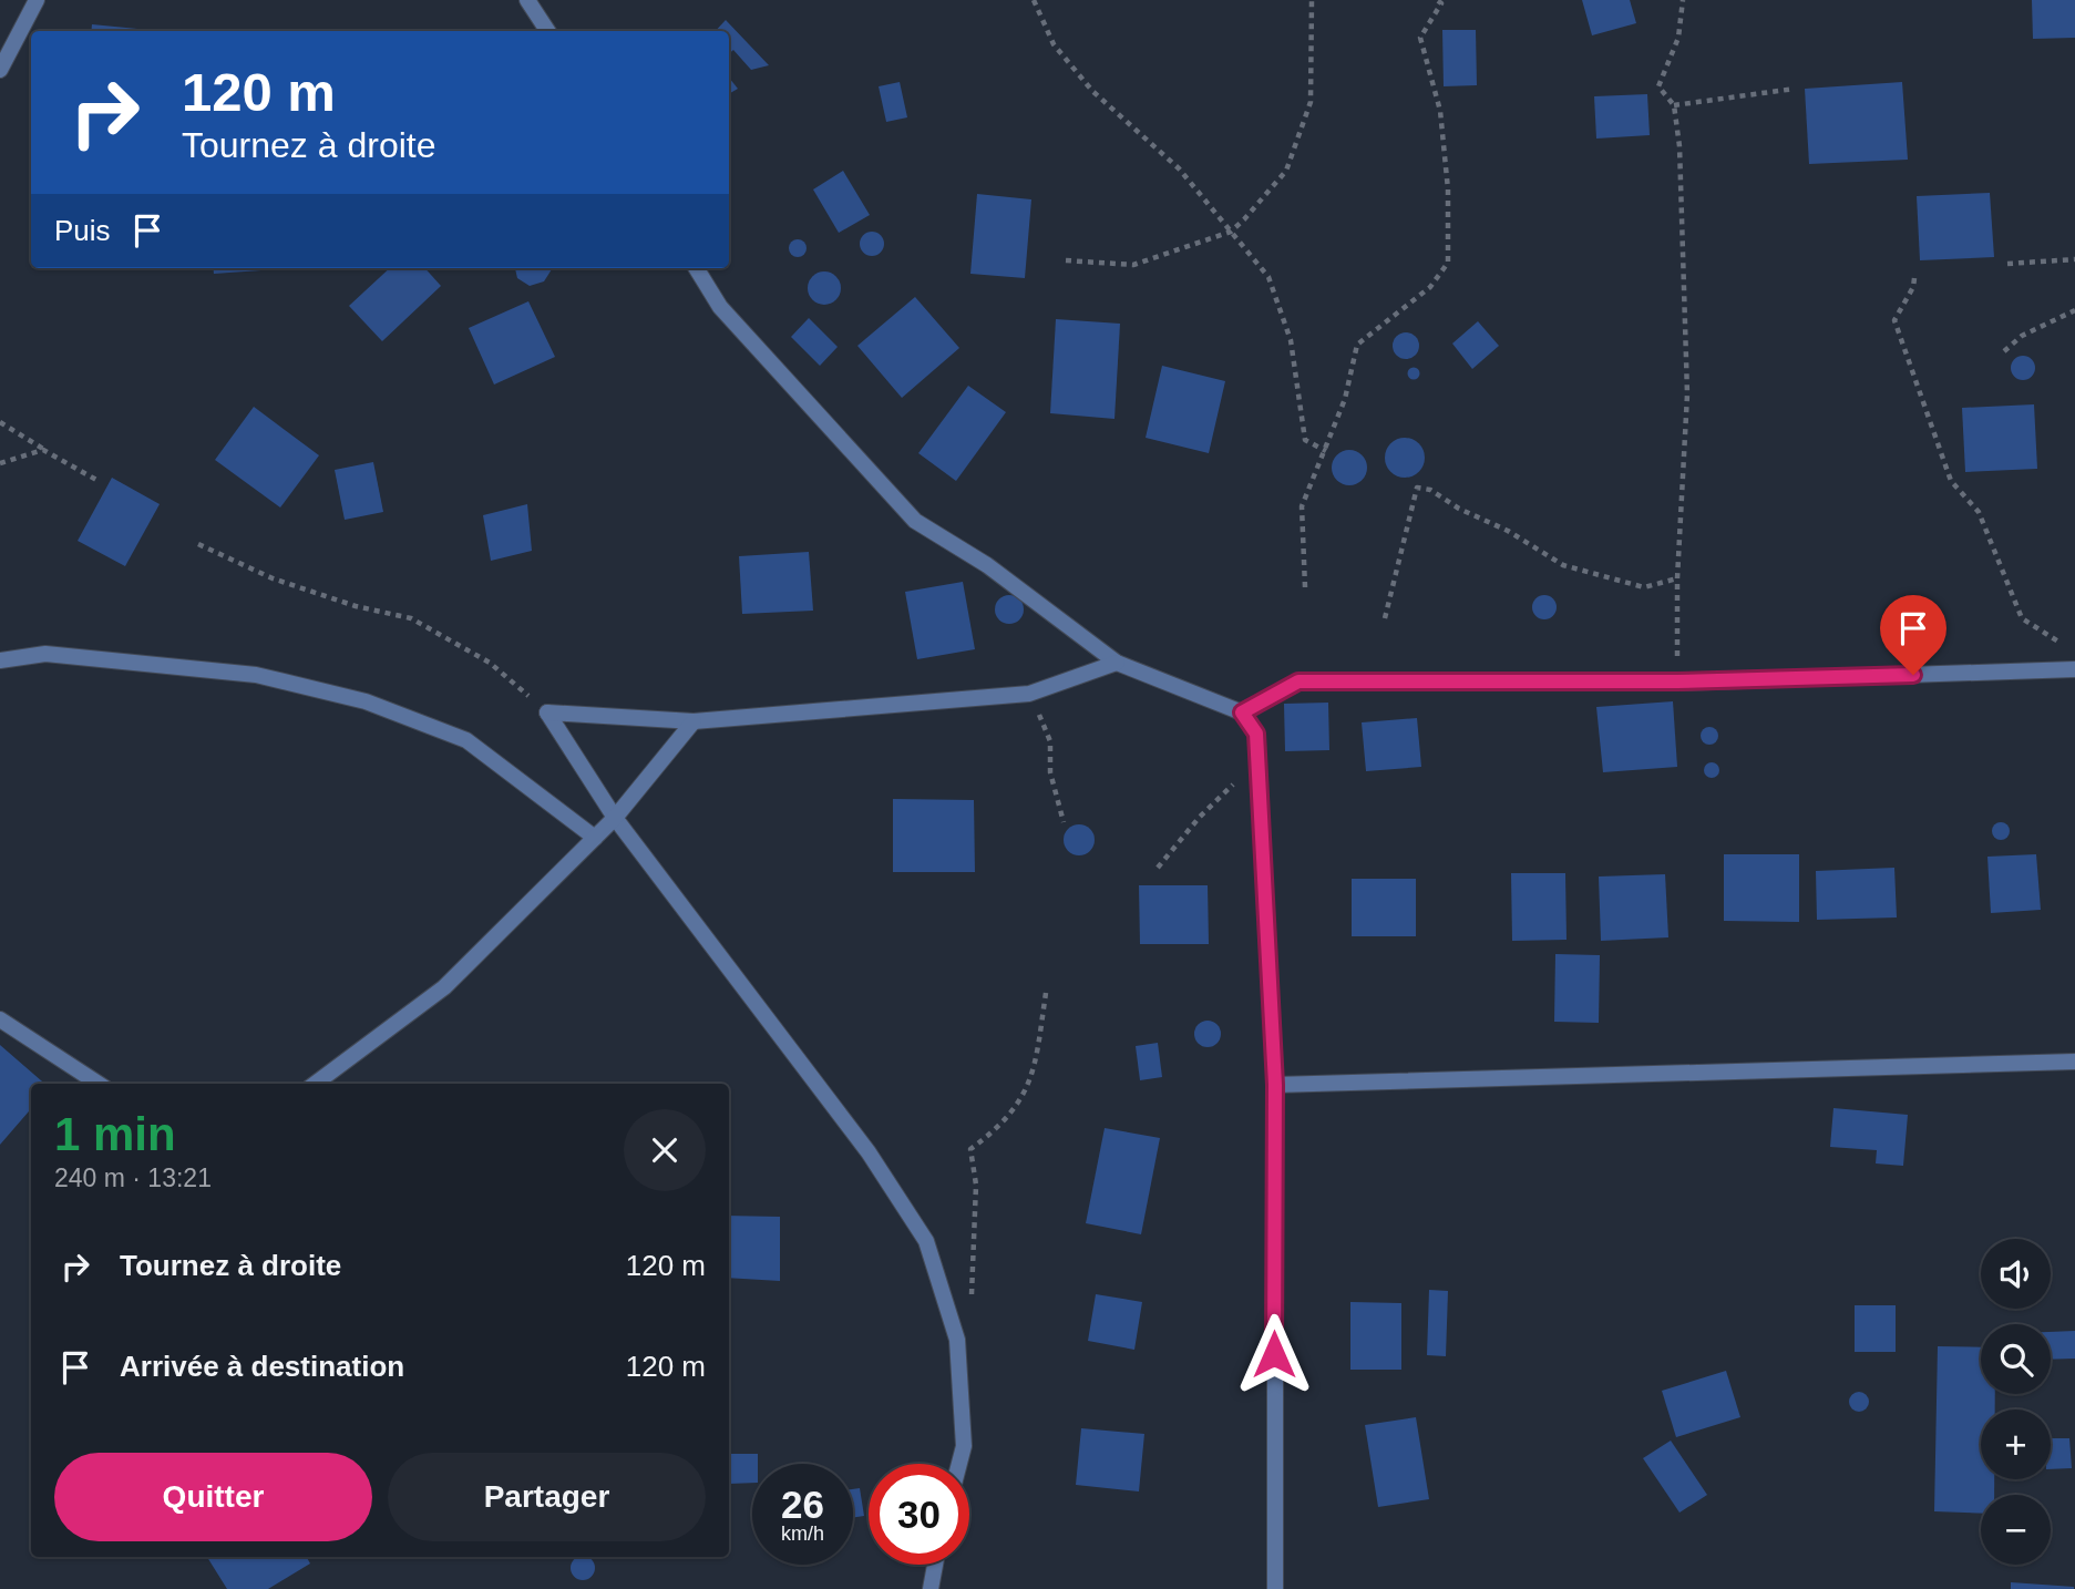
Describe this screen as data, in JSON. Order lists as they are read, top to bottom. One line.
{"page":{"turn":["120 m","Tournez à droite"],"then":"Puis","heading":["1 min","240 m · 13:21"],"list":[{"name":"Tournez à droite","value":"120 m"},{"name":"Arrivée à destination","value":"120 m"}],"map_buttons":["+","−"],"buttons":["Quitter","Partager"],"speed":"26 km/h","limit":"30"}}
